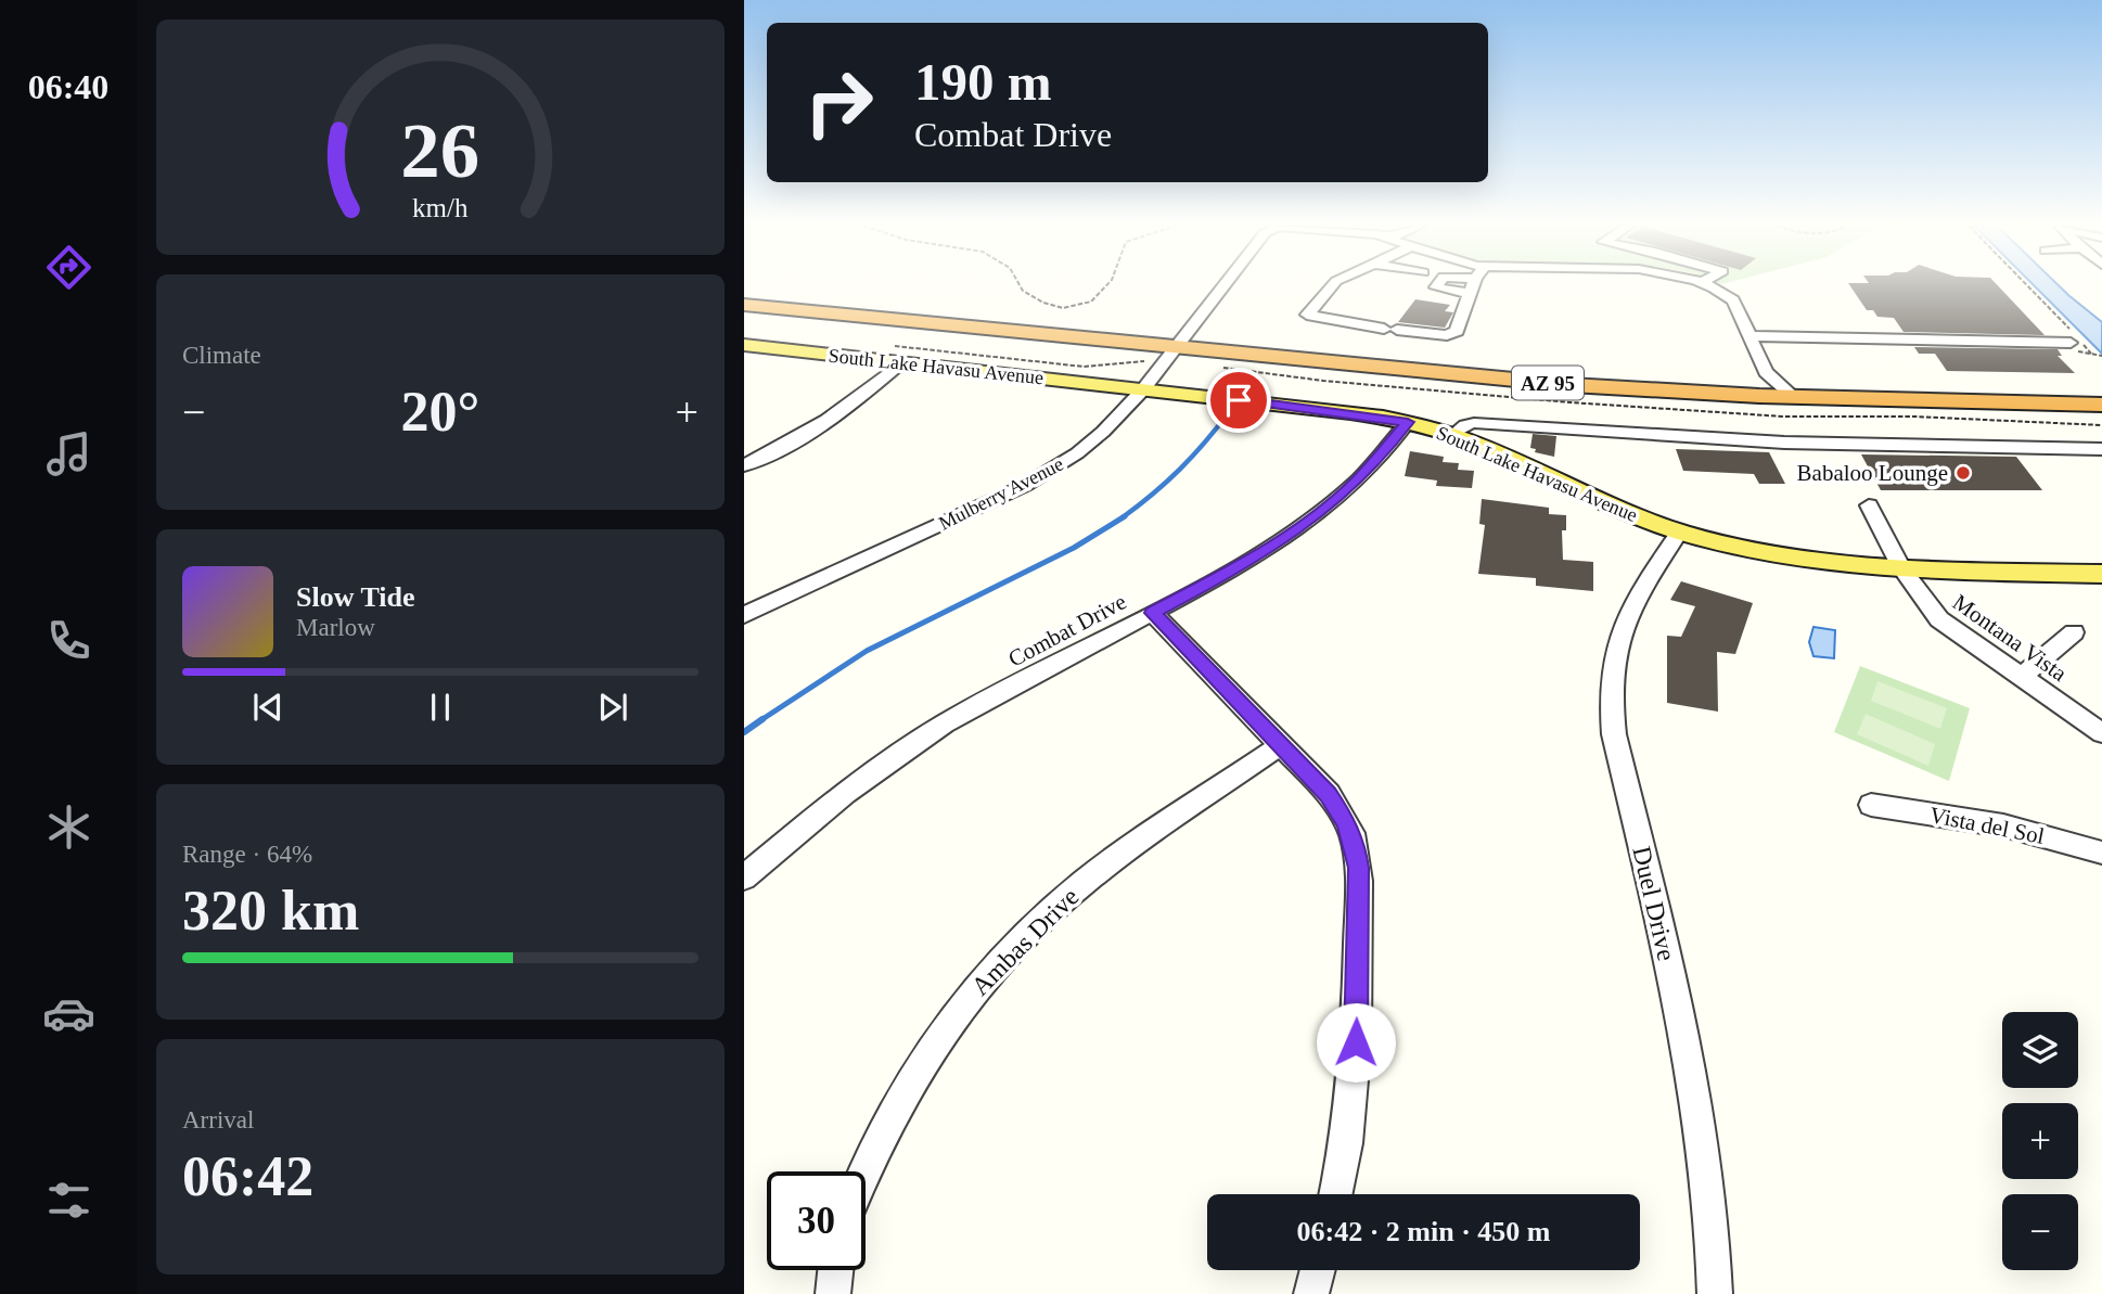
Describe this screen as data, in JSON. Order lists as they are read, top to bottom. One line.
{"streets":{"highway":["AZ 95"],"main road":["South Lake Havasu Avenue"],"street":["Mulberry Avenue","Combat Drive","Montana Vista","Vista del Sol","Duel Drive","Ambas Drive"]},"crossings":[["South Lake Havasu Avenue","Mulberry Avenue"],["South Lake Havasu Avenue","Combat Drive"],["South Lake Havasu Avenue","Montana Vista"],["South Lake Havasu Avenue","Duel Drive"],["AZ 95","Mulberry Avenue"]],"places":["Babaloo Lounge"],"page":{"tabs":"06:40","turn":["190 m","Combat Drive"],"tile":["Climate",["Range · 64%","320 km"],["Arrival","06:42"]],"heat":["−","20°","+"],"song":["Slow Tide","Marlow"],"map_buttons":["+","−"],"limit":"30","trip":"06:42 · 2 min · 450 m","gauge":["26","km/h"]}}
